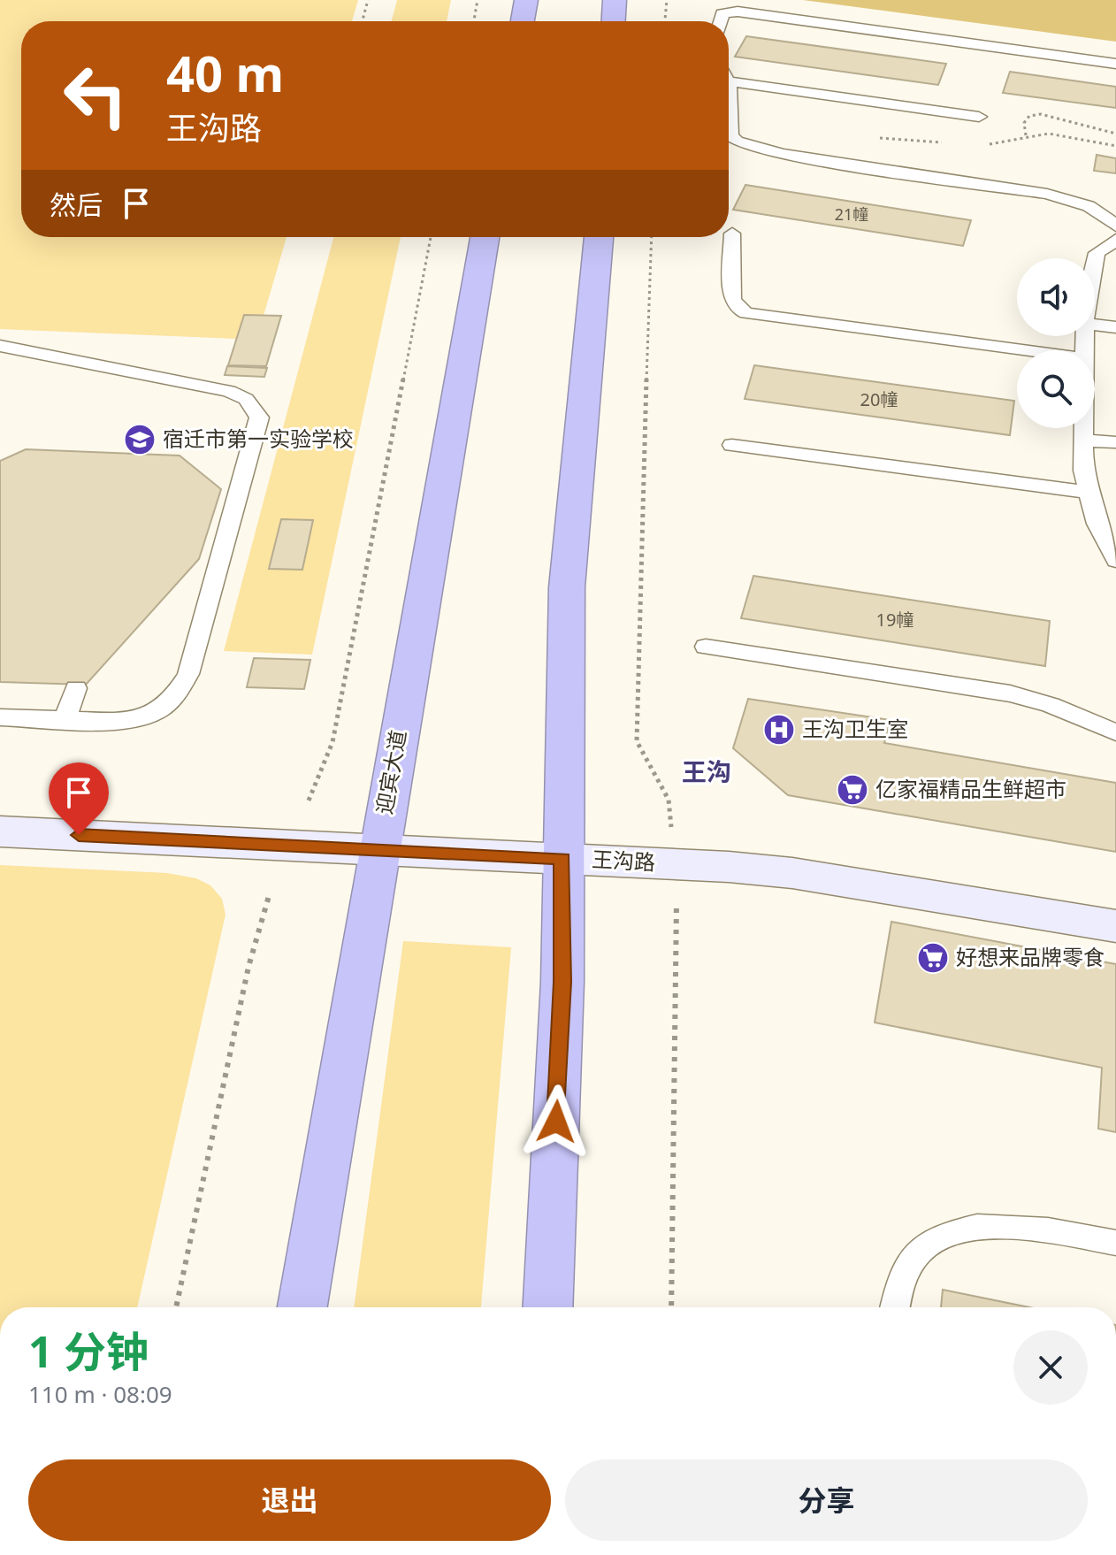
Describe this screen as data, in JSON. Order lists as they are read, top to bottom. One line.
{"streets":{"highway":["迎宾大道"],"street":["王沟路"]},"crossings":[["迎宾大道","王沟路"]],"districts":["王沟"],"places":{"school or university":["宿迁市第一实验学校"],"hospital":["王沟卫生室"],"supermarket":["亿家福精品生鲜超市","好想来品牌零食"]},"house_numbers":["21幢","20幢","19幢"],"page":{"turn":["40 m","王沟路"],"then":"然后","heading":["1 分钟","110 m · 08:09"],"buttons":["退出","分享"]}}
